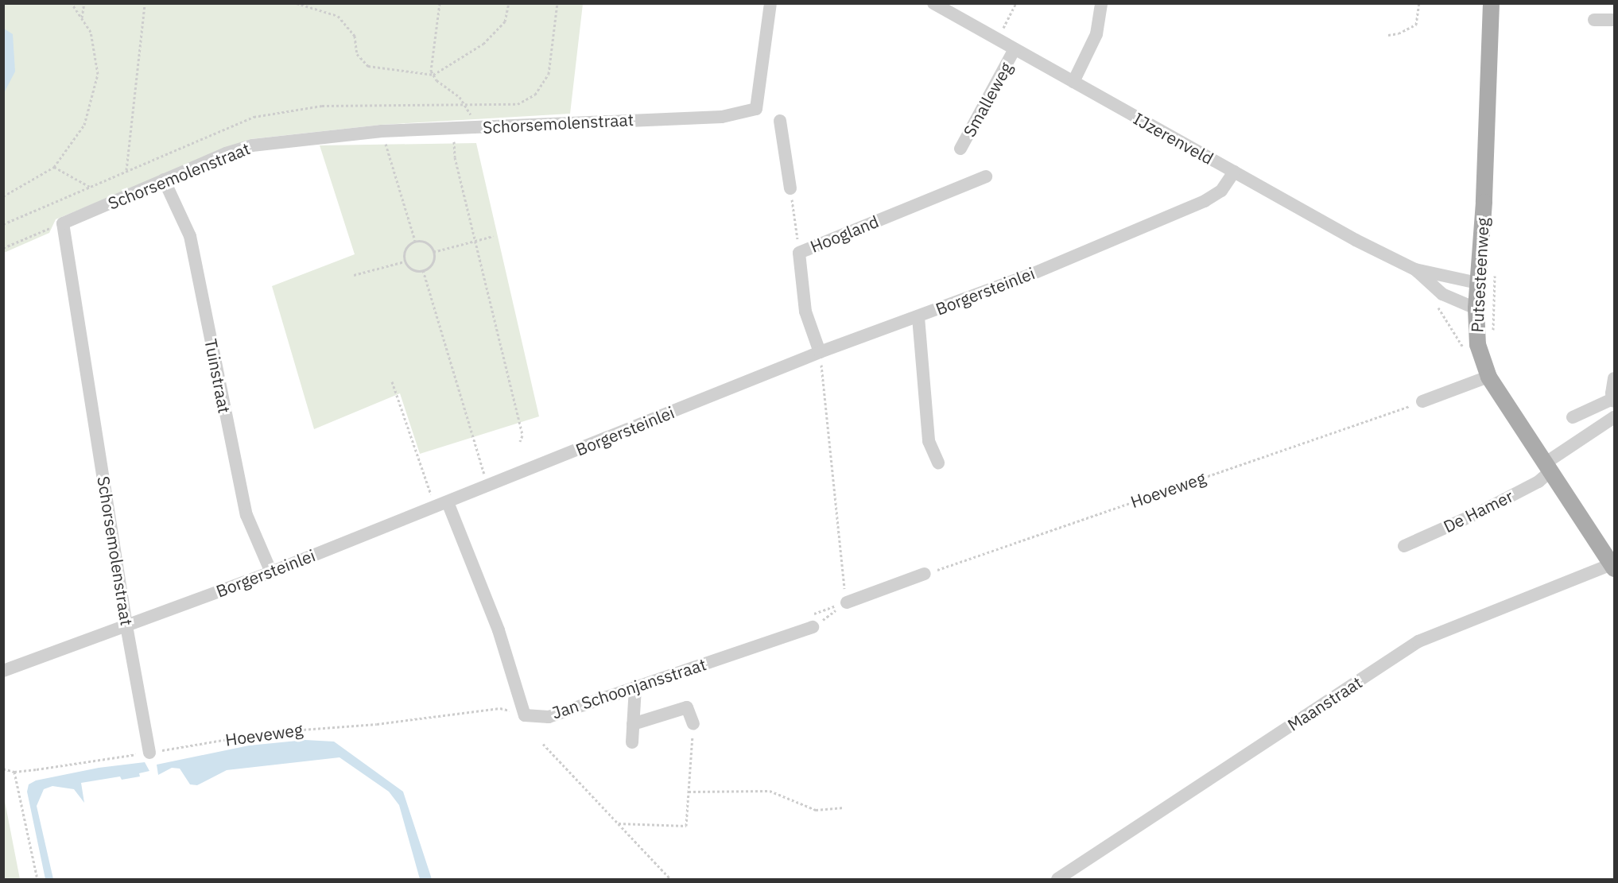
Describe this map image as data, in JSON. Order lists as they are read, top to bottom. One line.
{"streets":{"main road":["Putsesteenweg"],"street":["Smalleweg","Schorsemolenstraat","IJzerenveld","Hoogland","Borgersteinlei","Tuinstraat","De Hamer","Jan Schoonjansstraat","Maanstraat"],"path":["Hoeveweg"]},"crossings":[["Smalleweg","IJzerenveld"],["Schorsemolenstraat","Borgersteinlei"],["Schorsemolenstraat","Tuinstraat"],["Schorsemolenstraat","Hoeveweg"],["IJzerenveld","Putsesteenweg"],["IJzerenveld","Borgersteinlei"],["Hoogland","Borgersteinlei"],["Putsesteenweg","De Hamer"],["Putsesteenweg","Maanstraat"],["Borgersteinlei","Tuinstraat"],["Hoeveweg","Jan Schoonjansstraat"]]}
